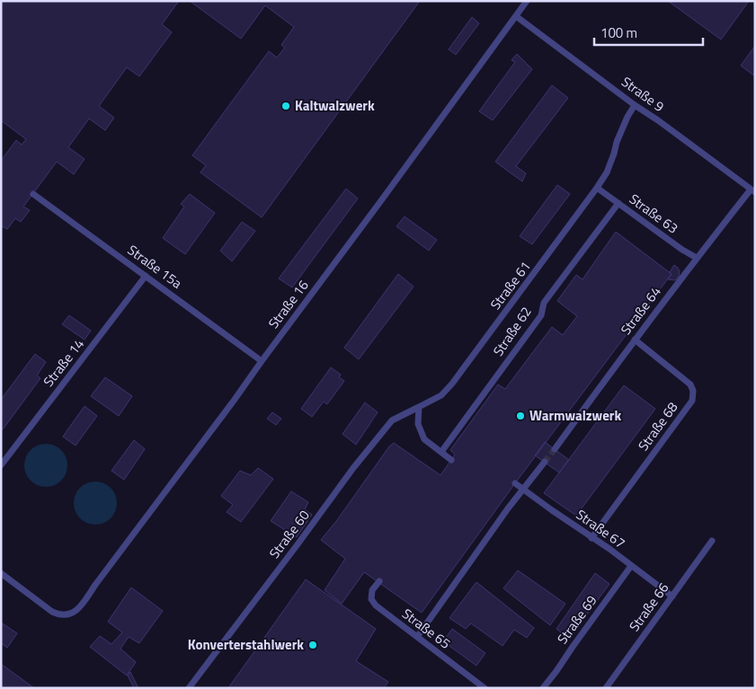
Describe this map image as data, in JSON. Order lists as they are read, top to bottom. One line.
{"streets":{"street":["Straße 9","Straße 63","Straße 15a","Straße 61","Straße 16","Straße 64","Straße 62","Straße 14","Straße 68","Straße 67","Straße 60","Straße 66","Straße 69","Straße 65"]},"crossings":[["Straße 9","Straße 61"],["Straße 9","Straße 16"],["Straße 9","Straße 64"],["Straße 63","Straße 61"],["Straße 63","Straße 64"],["Straße 63","Straße 62"],["Straße 15a","Straße 16"],["Straße 15a","Straße 14"],["Straße 61","Straße 60"],["Straße 64","Straße 68"],["Straße 68","Straße 67"],["Straße 67","Straße 66"],["Straße 67","Straße 69"]],"places":["Kaltwalzwerk","Warmwalzwerk","Konverterstahlwerk"],"scale_bar":"100 m"}
